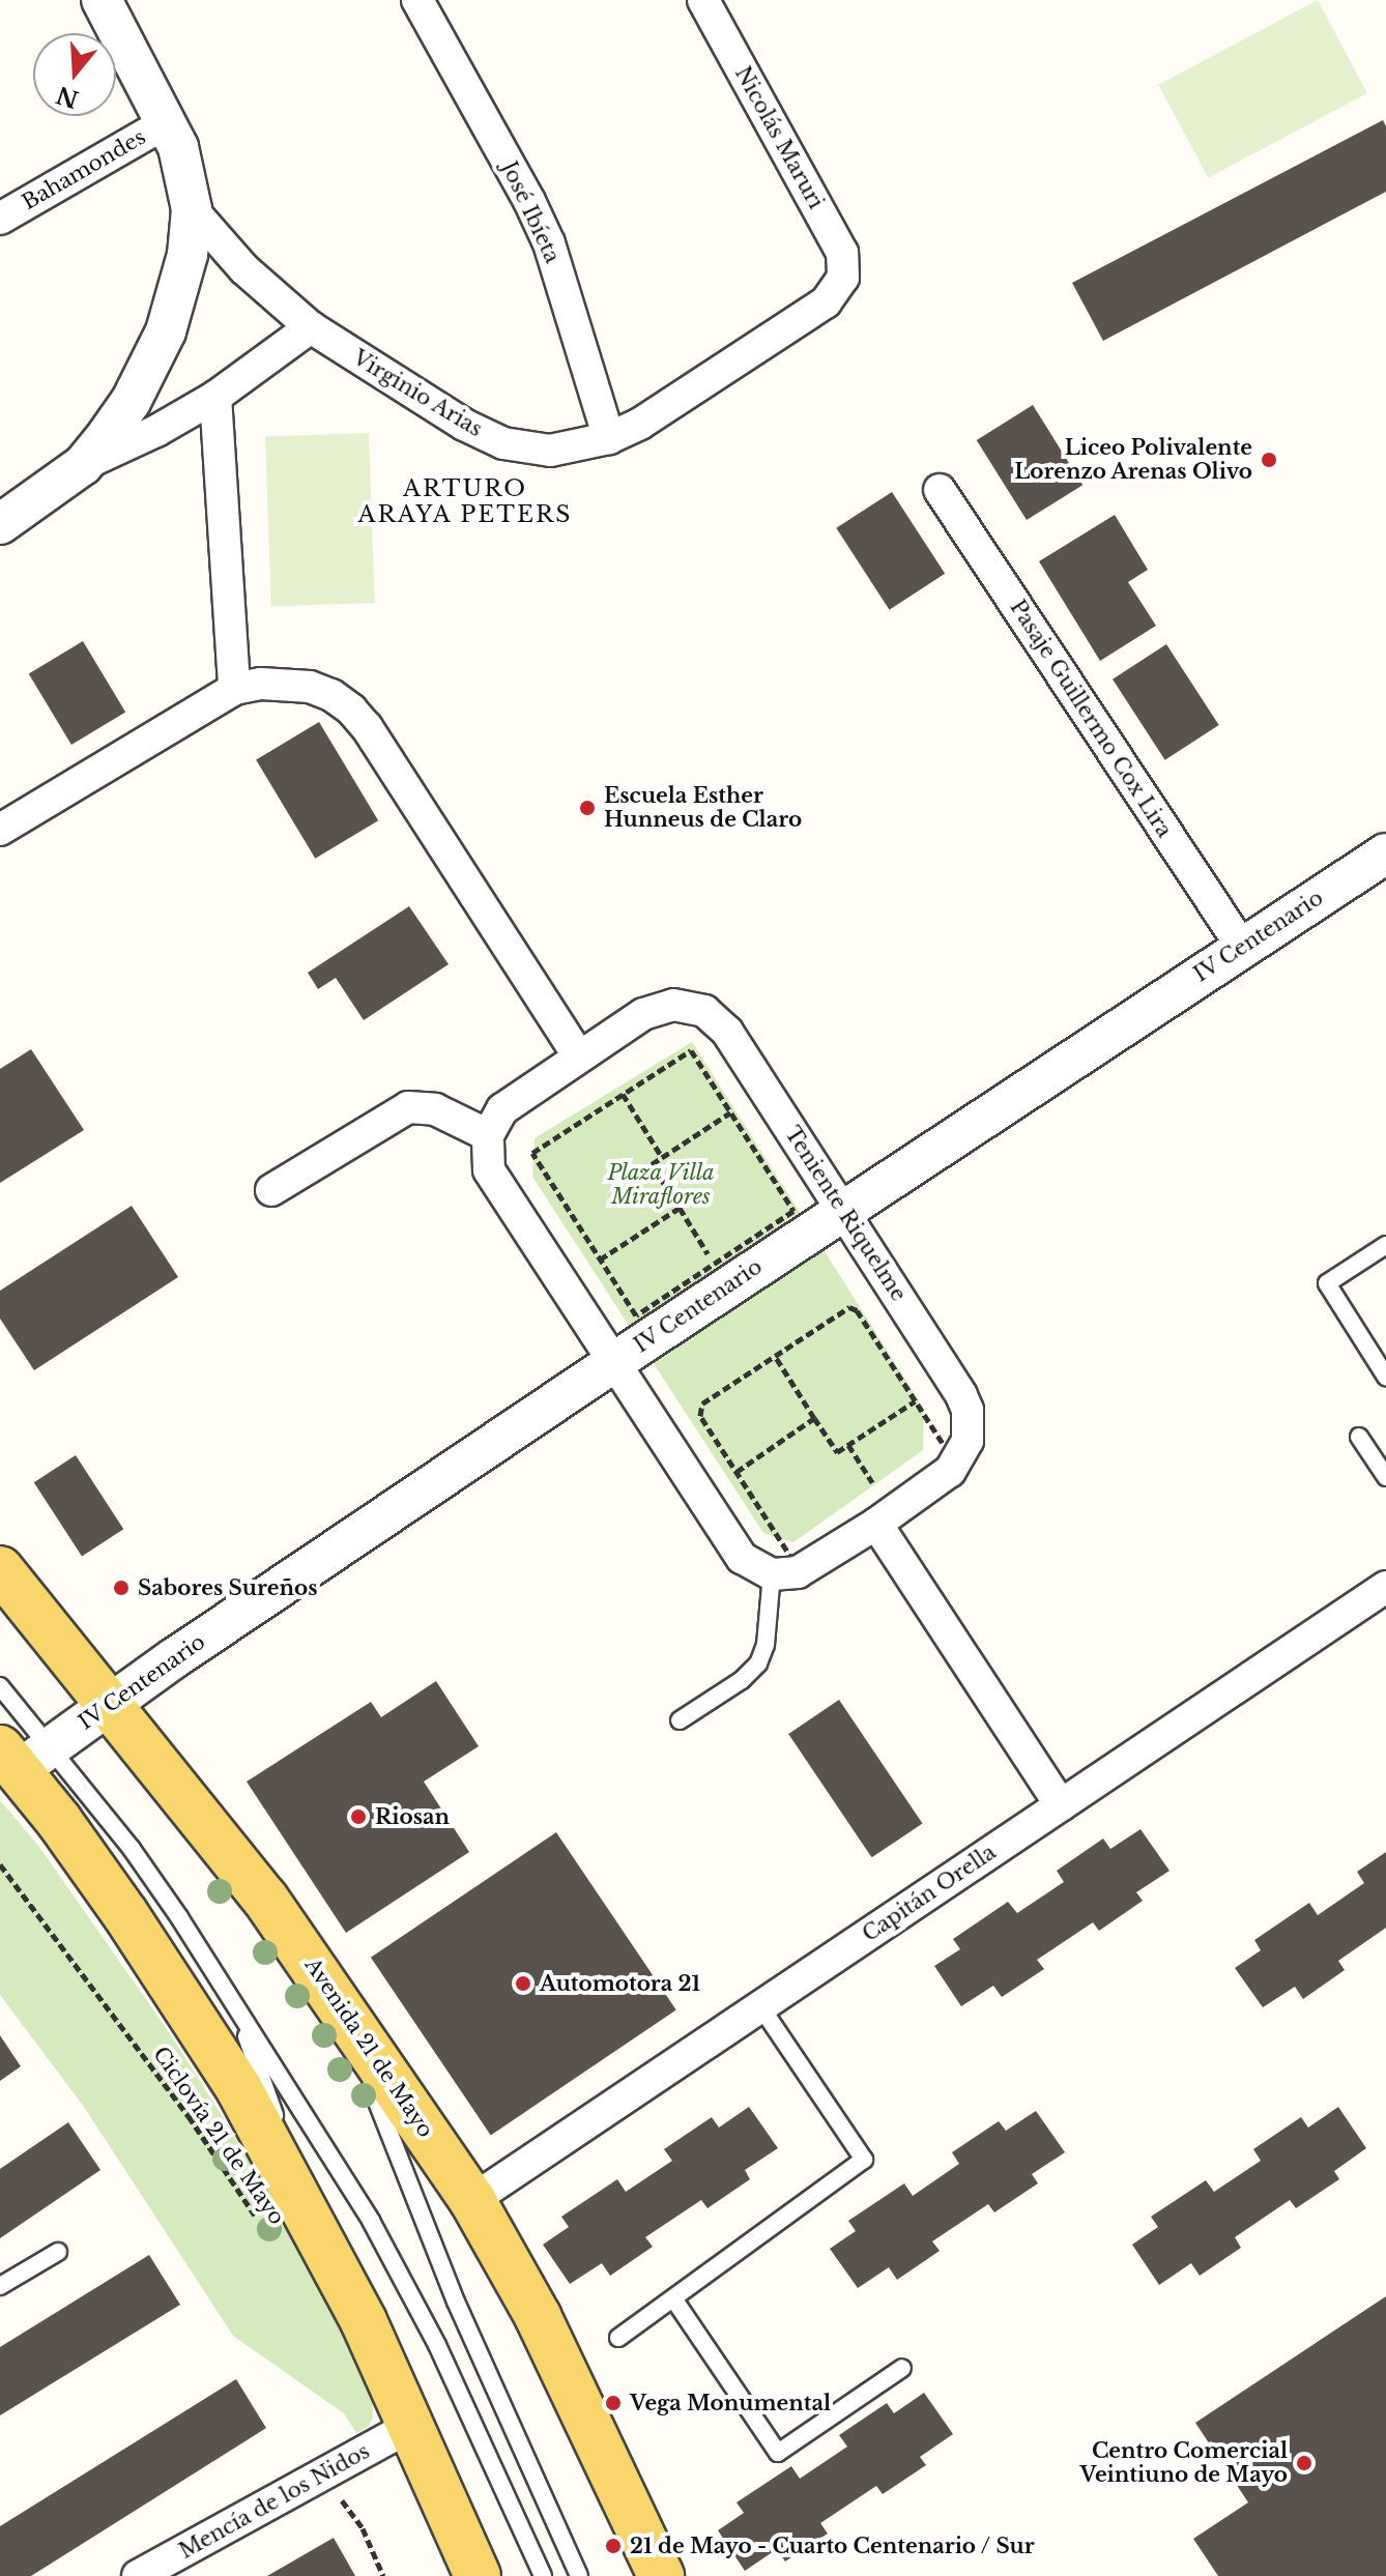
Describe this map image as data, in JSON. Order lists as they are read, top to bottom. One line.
{"streets":{"main road":["Avenida 21 de Mayo"],"street":["Nicolás Maruri","Bahamondes","José Ibíeta","Virginio Arias","Pasaje Guillermo Cox Lira","IV Centenario","Teniente Riquelme","Capitán Orella","Mencía de los Nidos"],"path":["Ciclovía 21 de Mayo"]},"crossings":[["Nicolás Maruri","Virginio Arias"],["José Ibíeta","Virginio Arias"],["Pasaje Guillermo Cox Lira","IV Centenario"],["IV Centenario","Teniente Riquelme"],["IV Centenario","Avenida 21 de Mayo"],["Capitán Orella","Avenida 21 de Mayo"]],"districts":["ARTURO ARAYA PETERS"],"parks":["Plaza Villa Miraflores"],"places":["Liceo Polivalente Lorenzo Arenas Olivo","Escuela Esther Hunneus de Claro","Sabores Sureños","Riosan","Automotora 21","Vega Monumental","Centro Comercial Veintiuno de Mayo","21 de Mayo - Cuarto Centenario / Sur"],"north":"bottom"}
